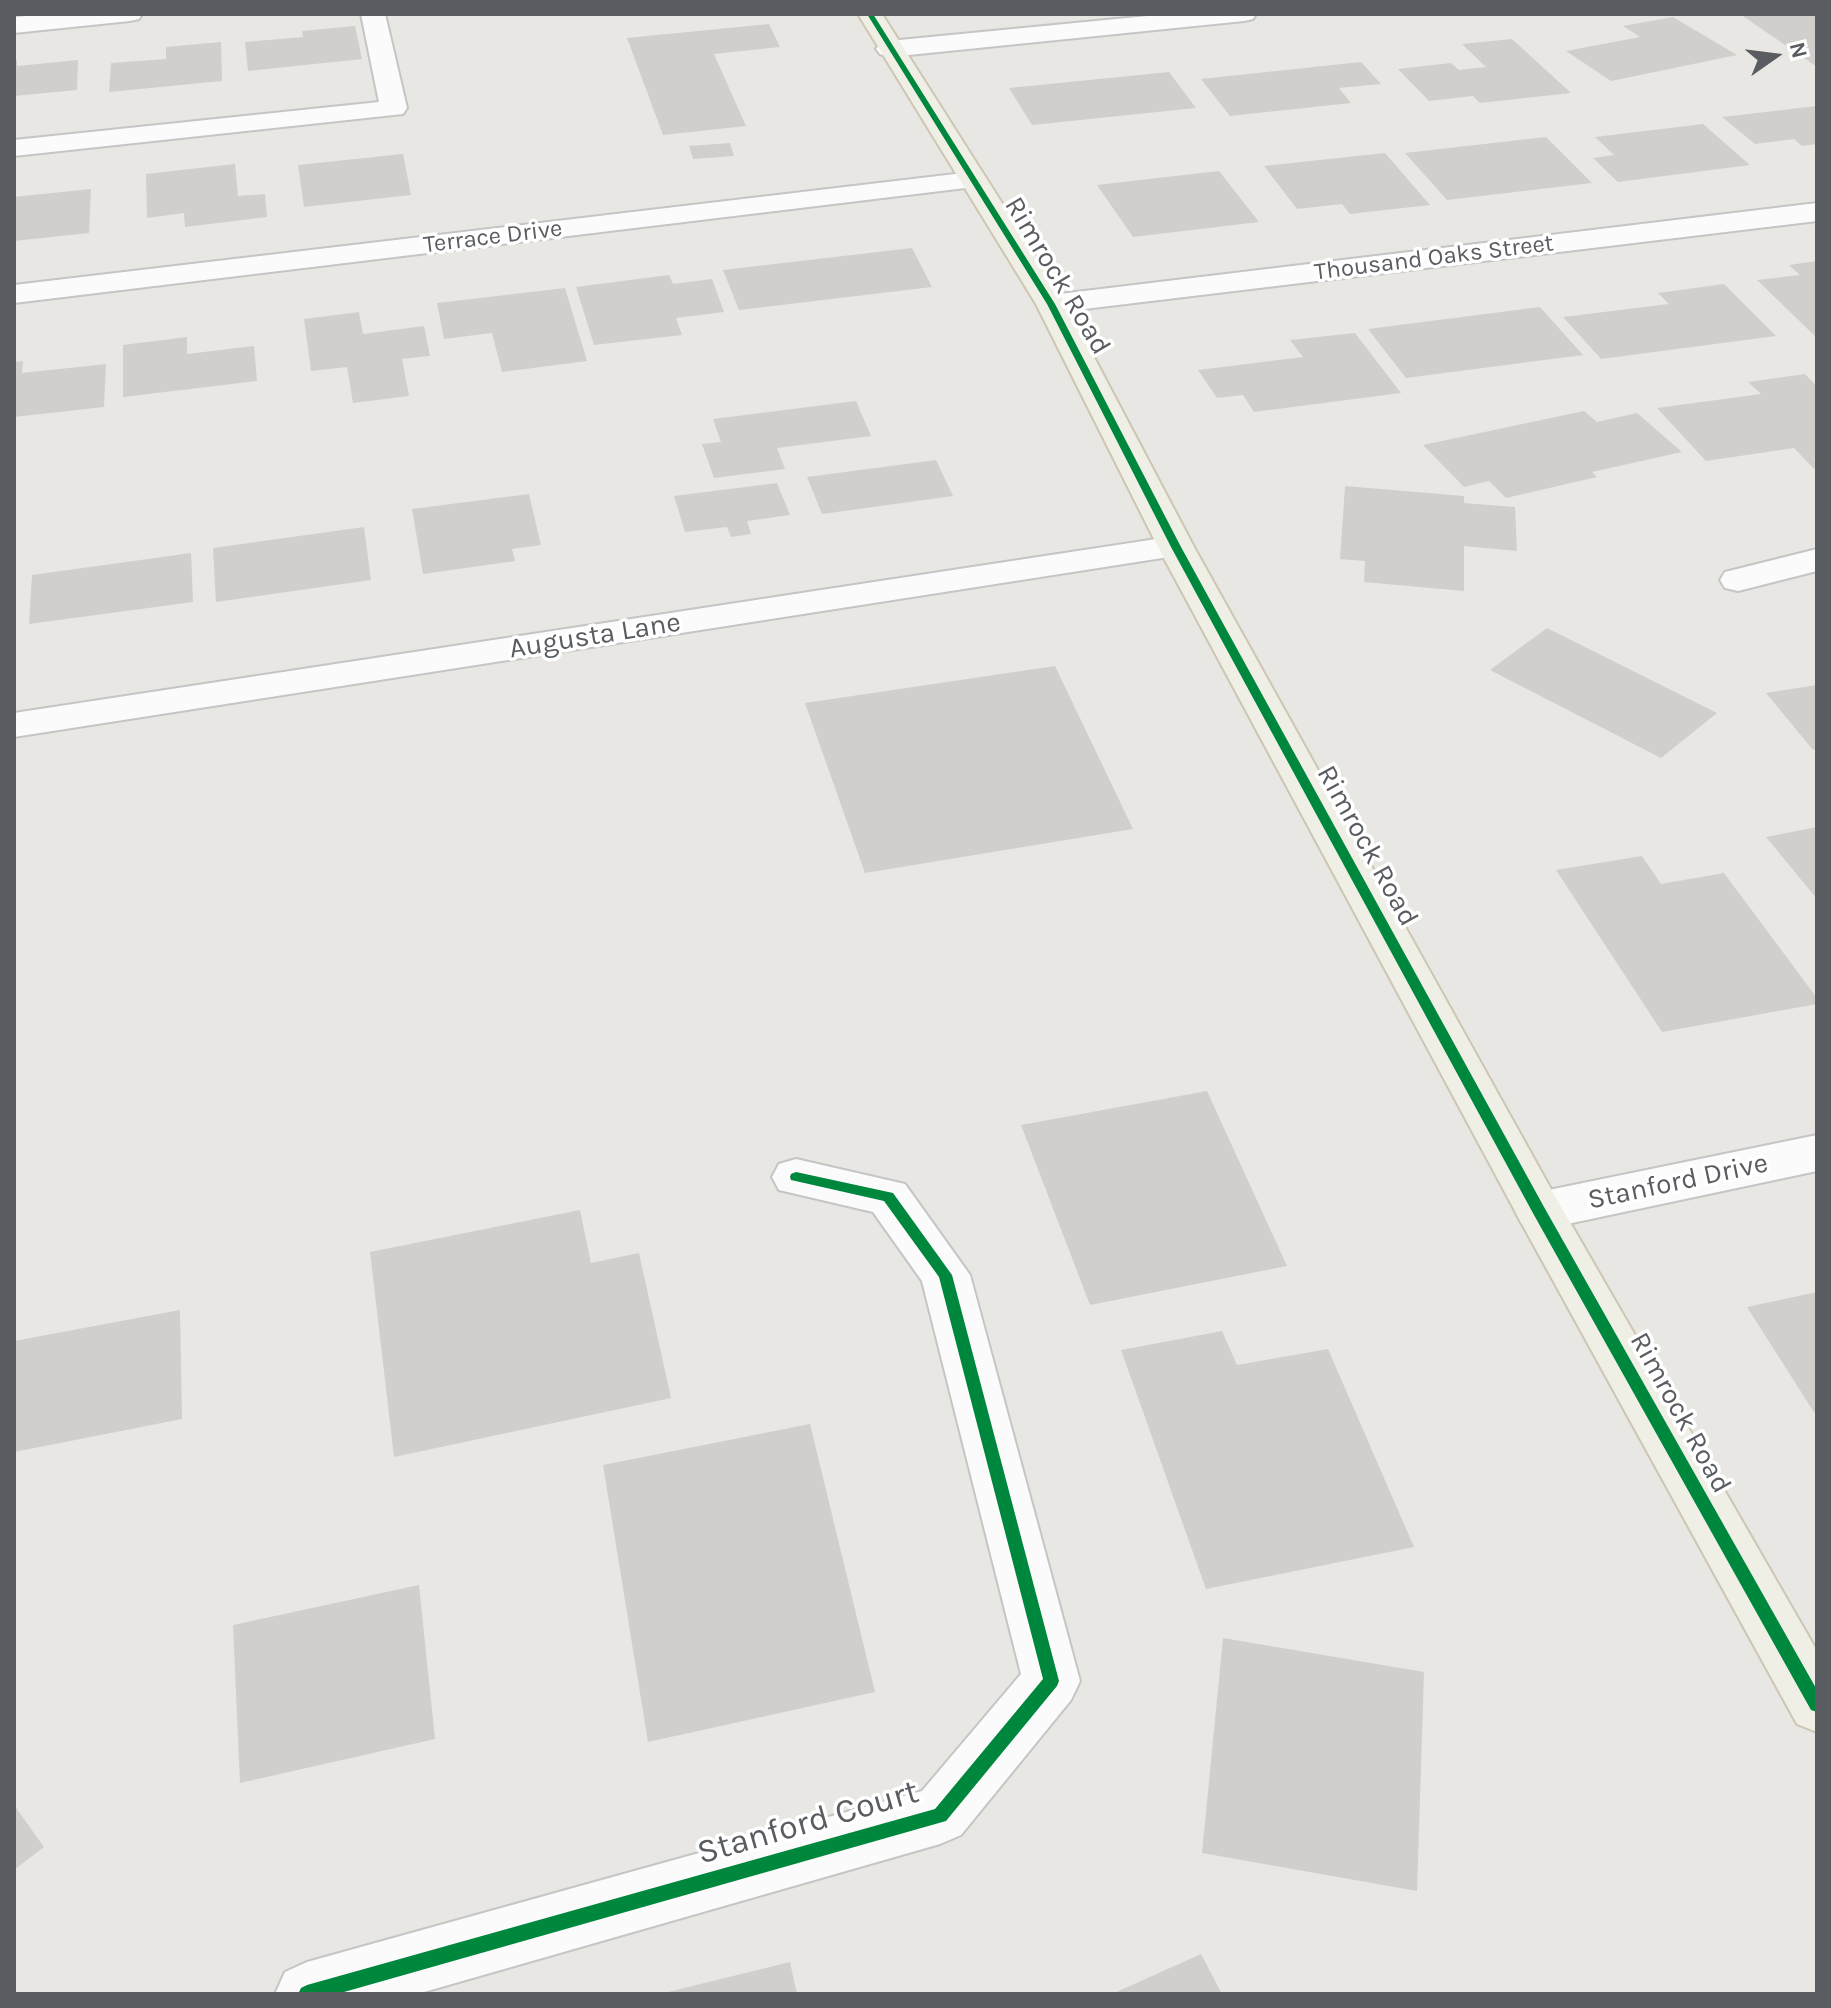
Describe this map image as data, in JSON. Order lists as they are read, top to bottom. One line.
{"streets":{"main road":["Rimrock Road"],"street":["Terrace Drive","Thousand Oaks Street","Augusta Lane","Stanford Drive","Stanford Court"]},"crossings":[["Terrace Drive","Rimrock Road"],["Thousand Oaks Street","Rimrock Road"],["Rimrock Road","Augusta Lane"],["Rimrock Road","Stanford Drive"]],"north":"right"}
